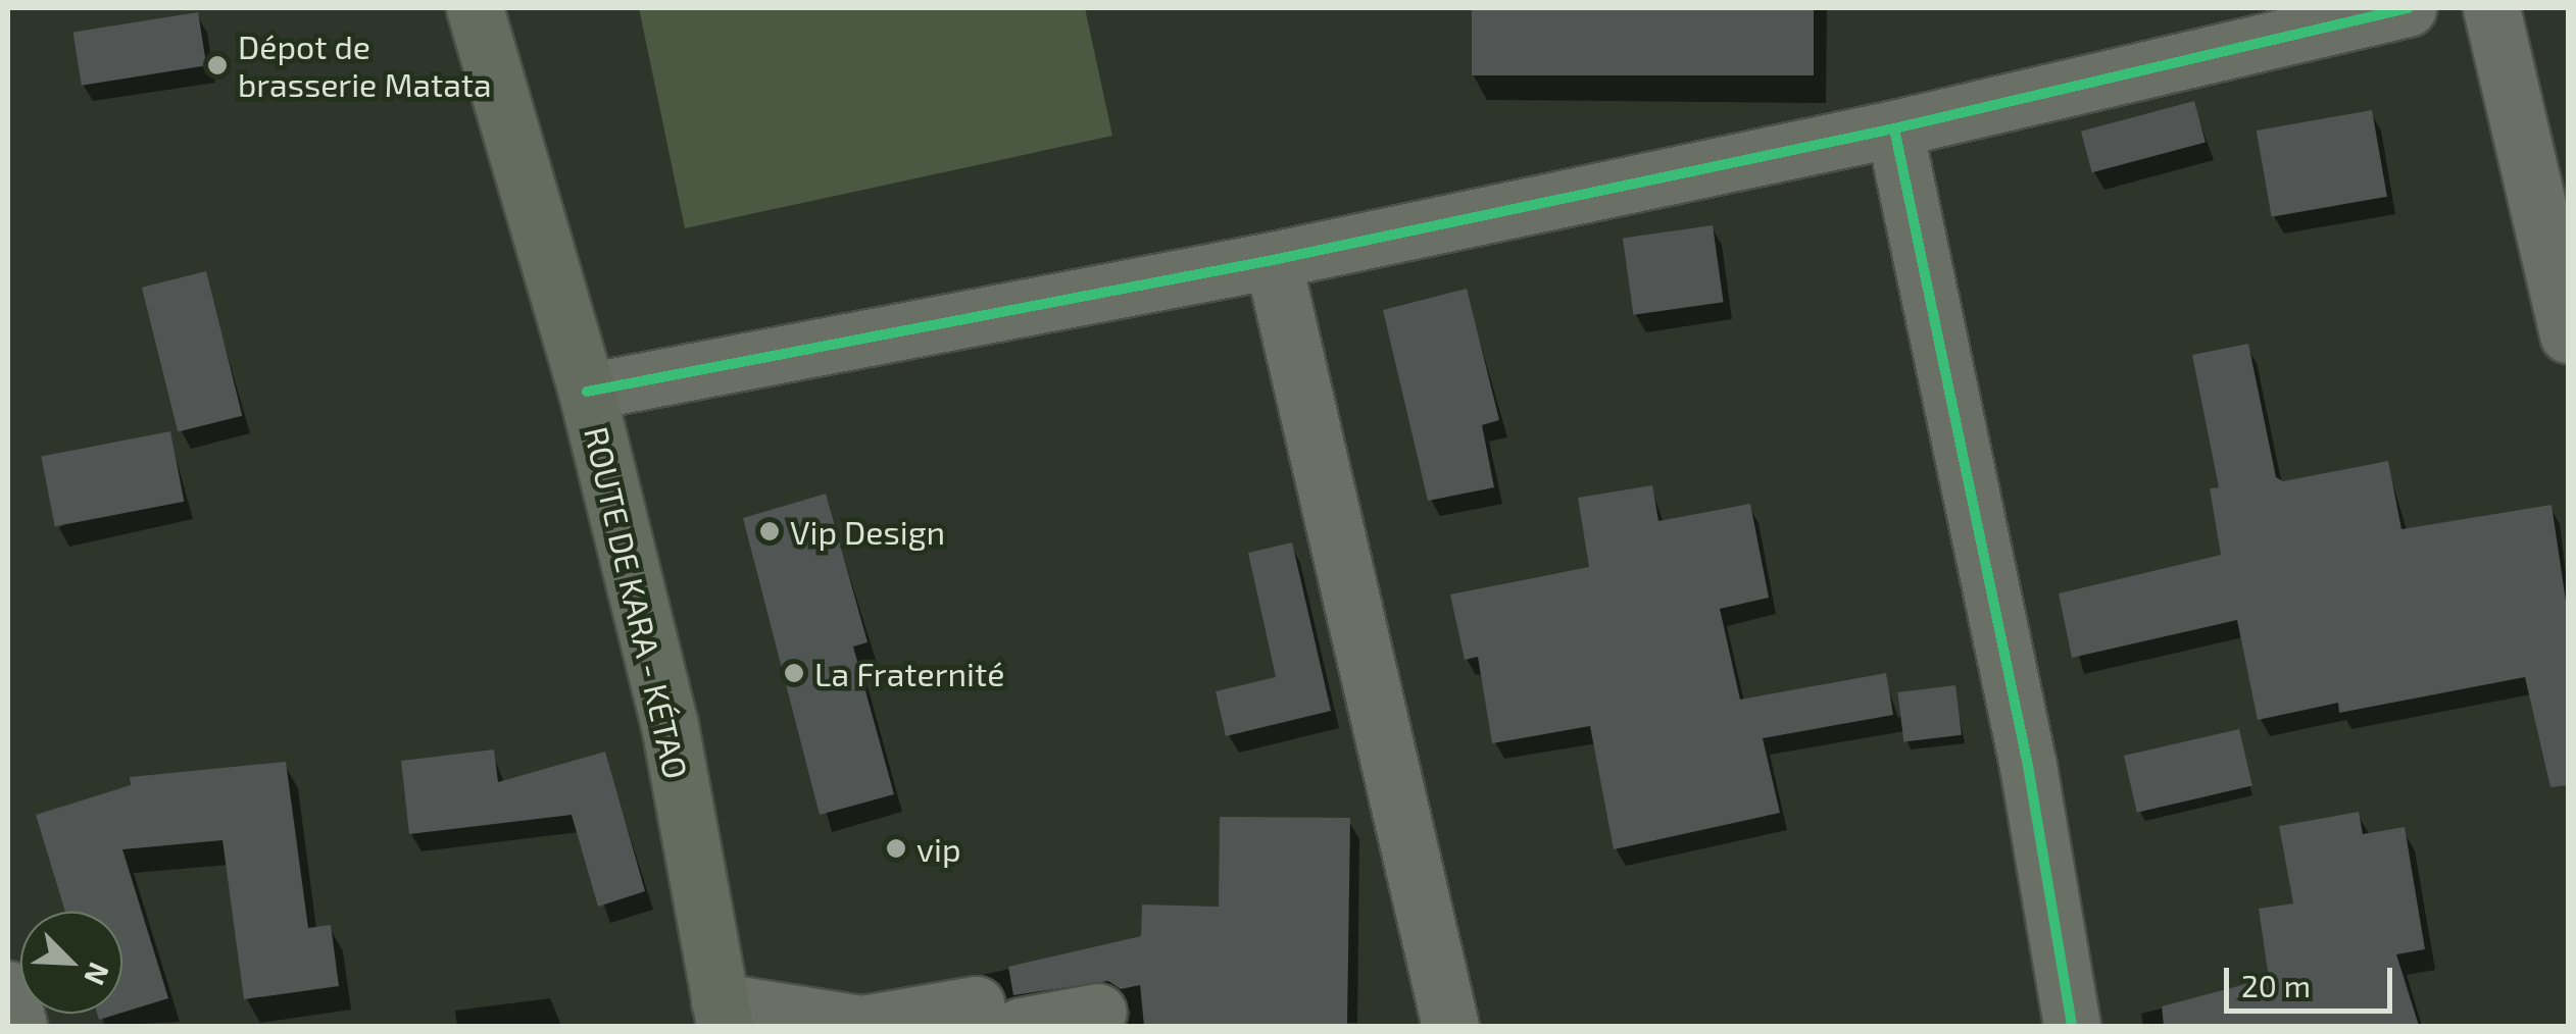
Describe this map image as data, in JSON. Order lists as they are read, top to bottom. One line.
{"streets":{"main road":["ROUTE DE KARA - KÉTAO"]},"places":["Dépot de brasserie Matata","Vip Design","La Fraternité","vip"],"scale_bar":"20 m","north":"bottom right"}
